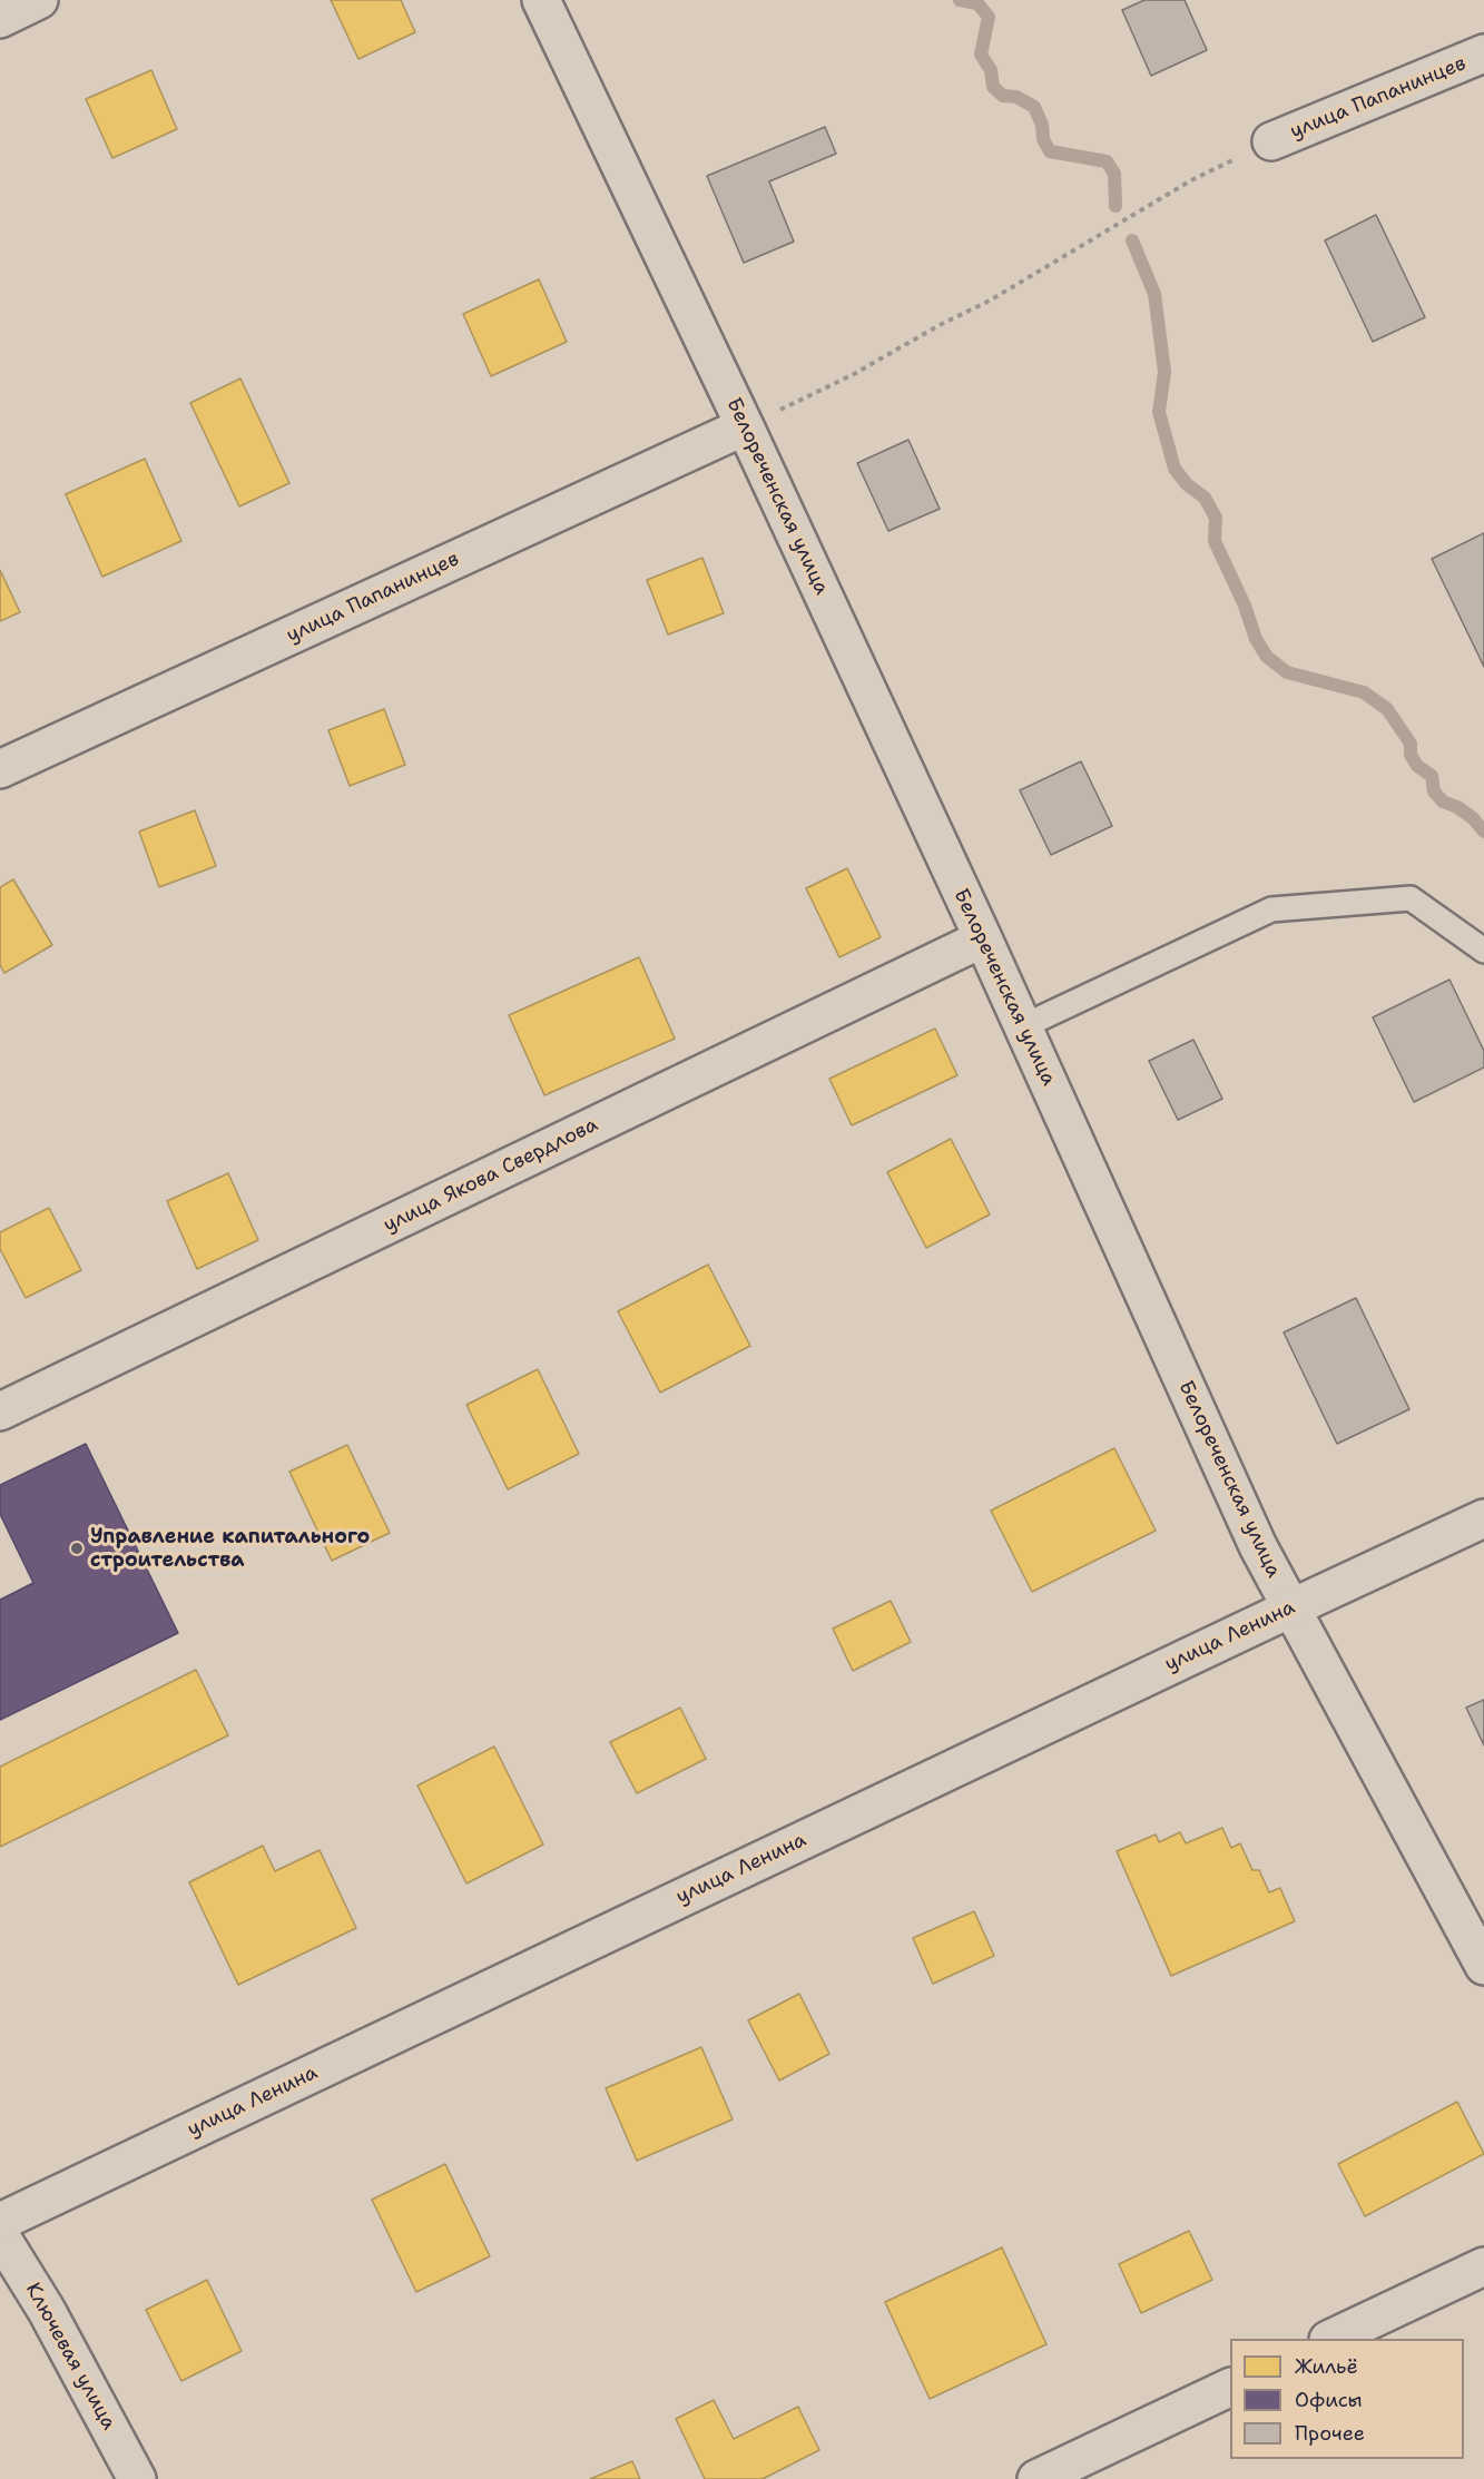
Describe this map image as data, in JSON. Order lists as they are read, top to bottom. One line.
{"streets":{"street":["улица Папанинцев","Белореченская улица","улица Якова Свердлова","улица Ленина","Ключевая улица"]},"crossings":[["улица Папанинцев","Белореченская улица"],["Белореченская улица","улица Якова Свердлова"],["Белореченская улица","улица Ленина"]],"places":["Управление капитального строительства"],"legend":["Жильё","Офисы","Прочее"]}
